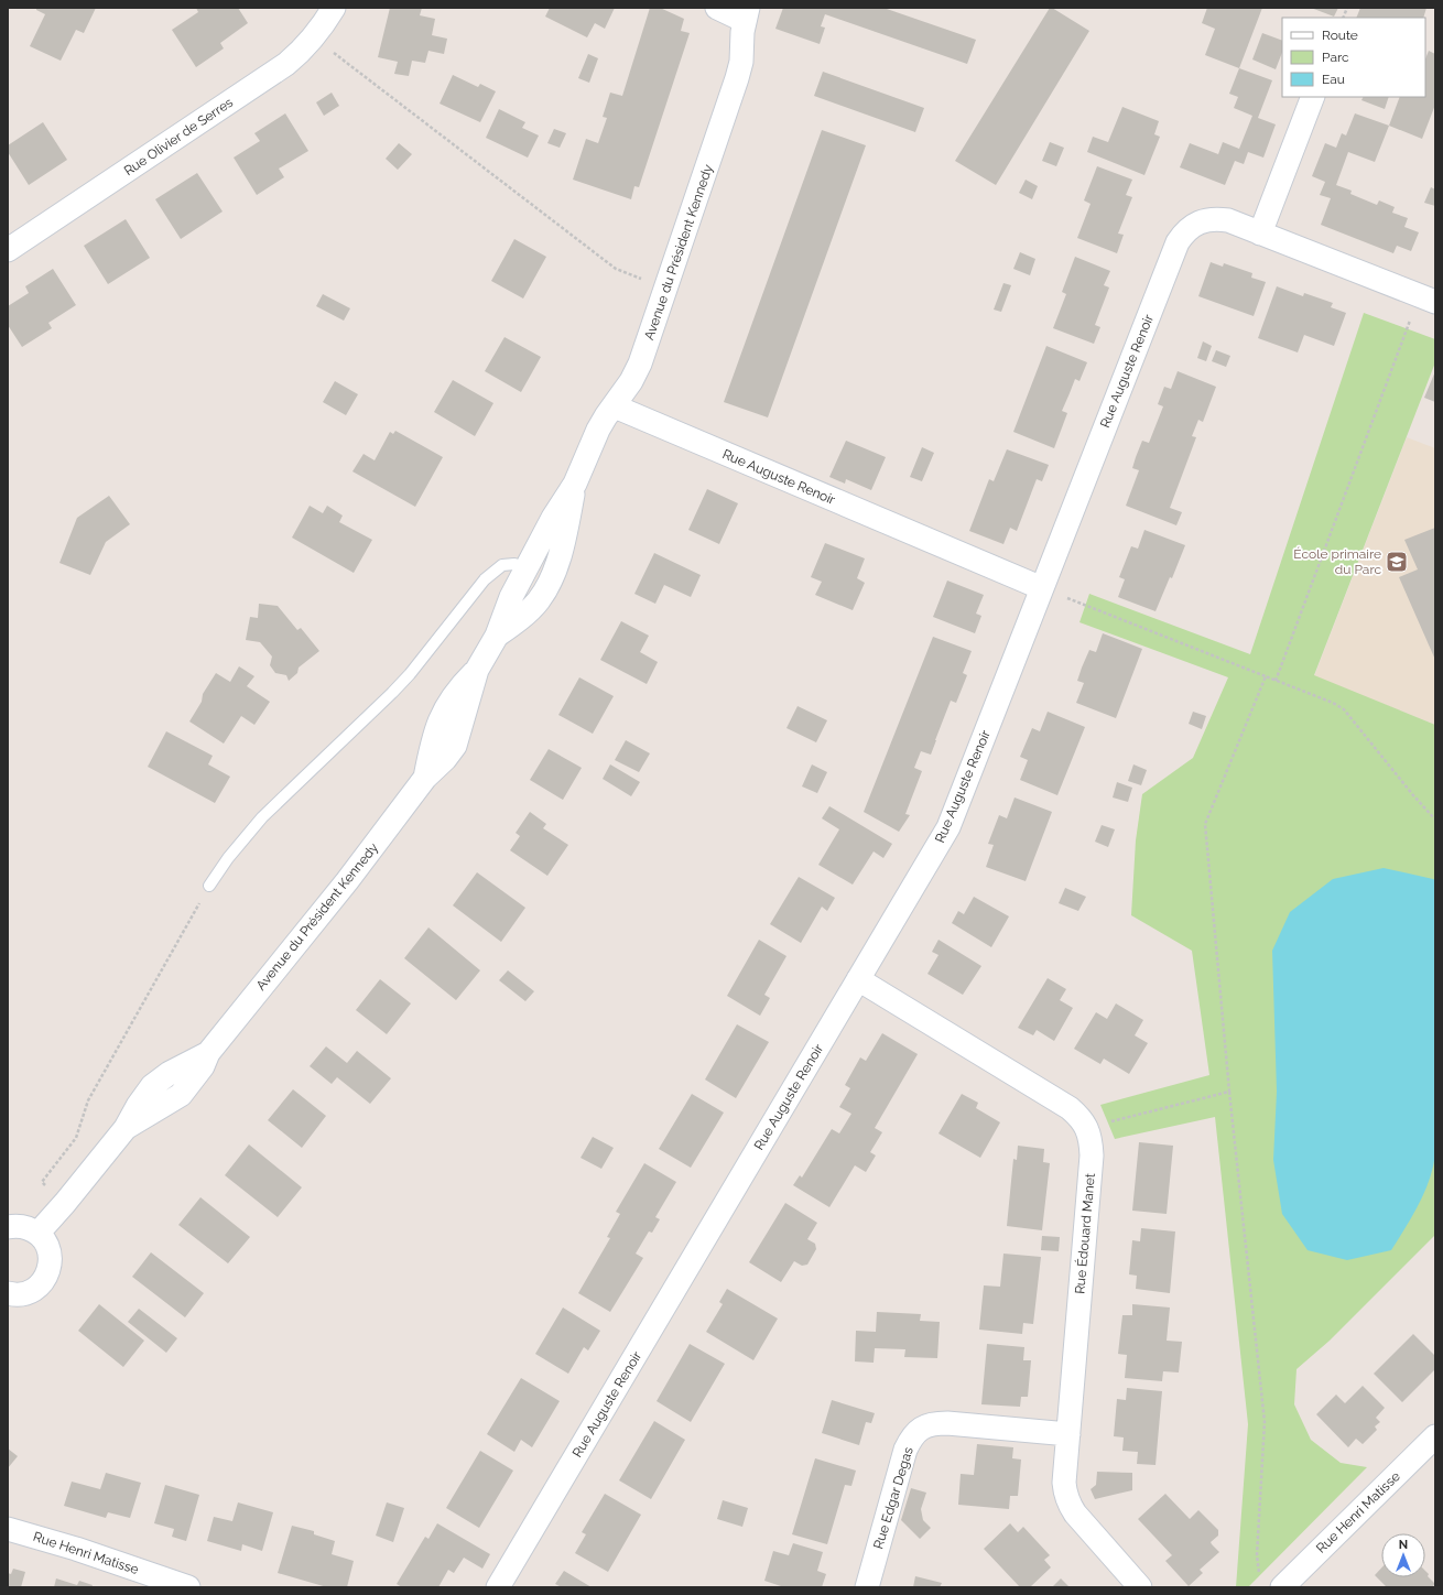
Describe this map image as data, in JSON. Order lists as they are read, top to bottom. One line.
{"streets":{"street":["Rue Olivier de Serres","Avenue du Président Kennedy","Rue Auguste Renoir","Rue Édouard Manet","Rue Edgar Degas","Rue Henri Matisse"]},"crossings":[["Avenue du Président Kennedy","Rue Auguste Renoir"],["Rue Auguste Renoir","Rue Édouard Manet"],["Rue Édouard Manet","Rue Edgar Degas"]],"places":{"school or university":["École primaire du Parc"]},"legend":["Route","Parc","Eau"],"north":"top"}
